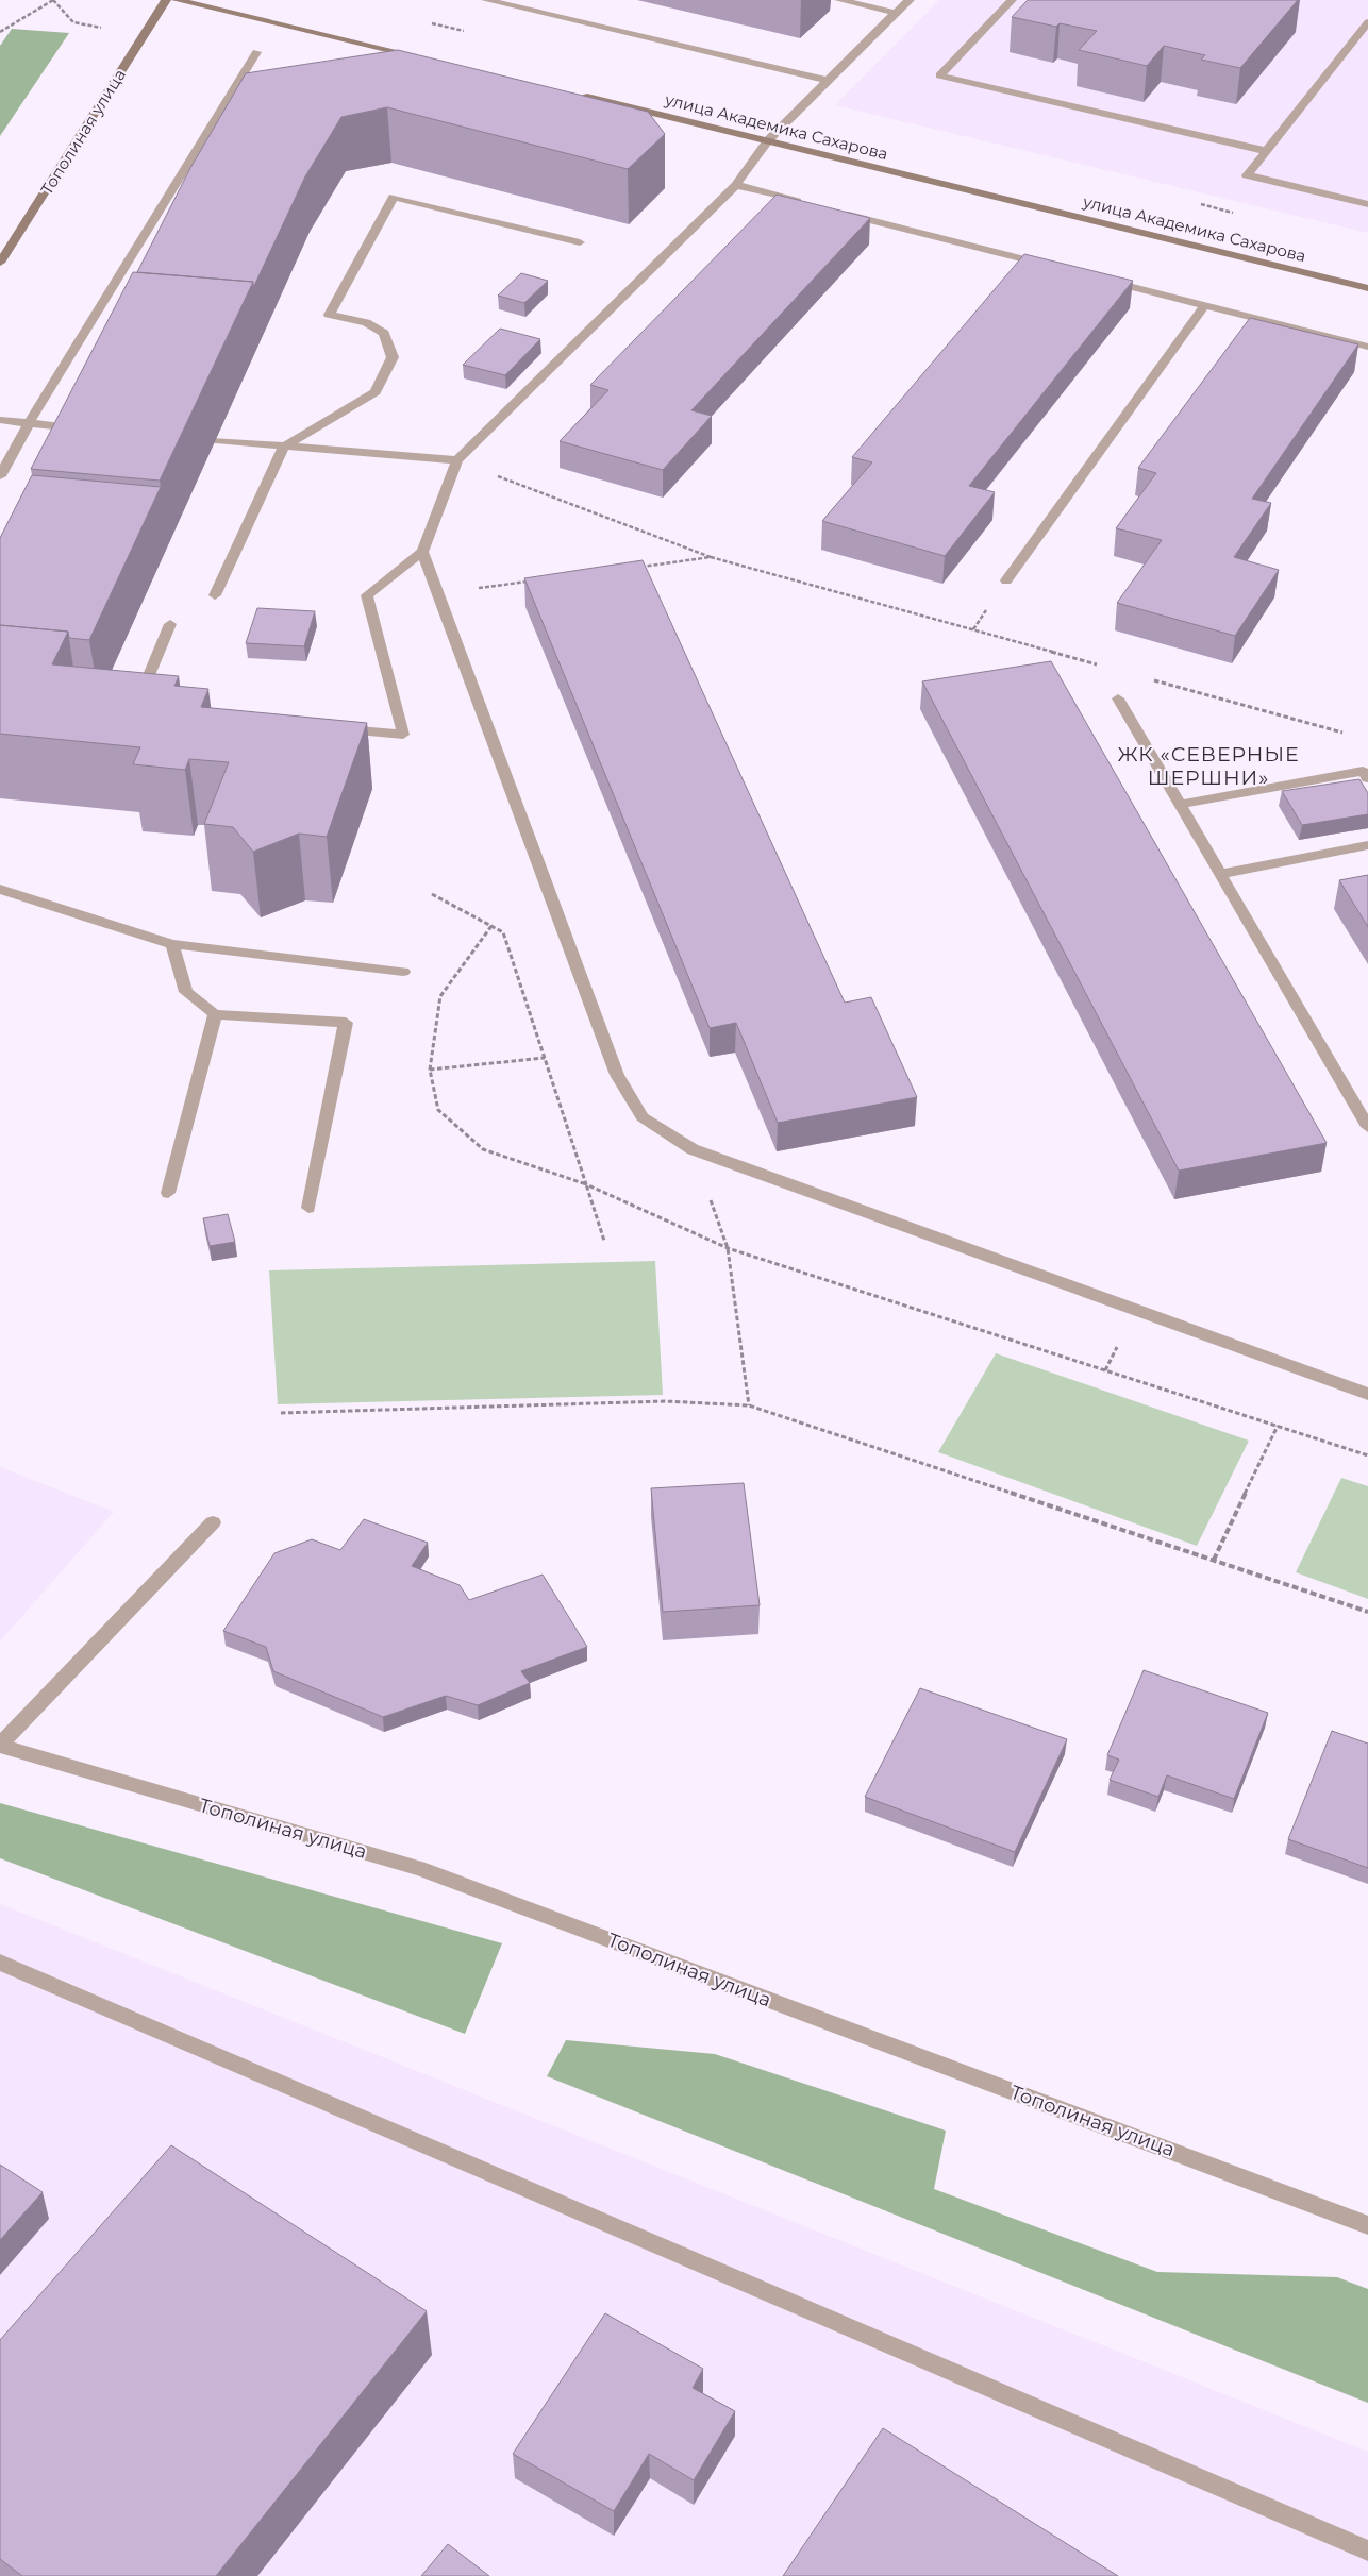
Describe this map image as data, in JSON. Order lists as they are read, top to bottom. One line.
{"streets":{"street":["улица Академика Сахарова","Тополиная улица"]},"districts":["ЖК «СЕВЕРНЫЕ ШЕРШНИ»"]}
